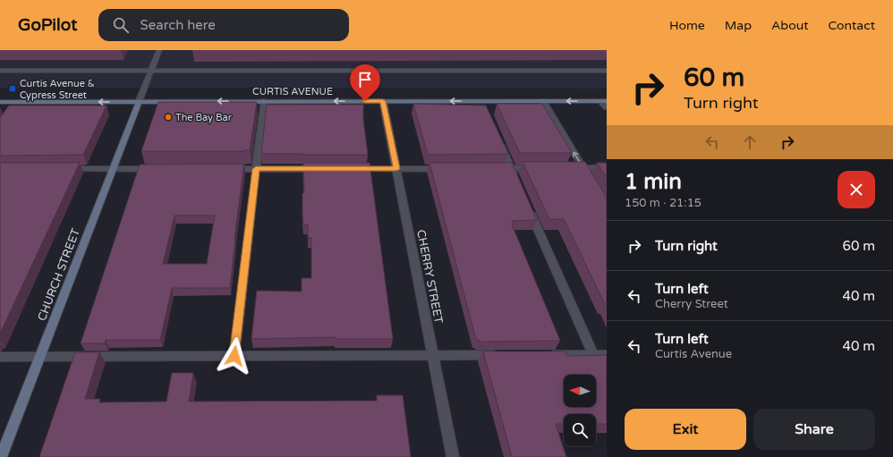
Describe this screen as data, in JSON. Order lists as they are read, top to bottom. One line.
{"streets":{"main road":["CURTIS AVENUE","CHURCH STREET"],"street":["CHERRY STREET"]},"crossings":[["CURTIS AVENUE","CHURCH STREET"],["CURTIS AVENUE","CHERRY STREET"]],"one_way":["CURTIS AVENUE"],"places":{"transit":["Curtis Avenue & Cypress Street"],"other":["The Bay Bar"]},"north":"left","page":{"header":"GoPilot","search":"Search here","nav":["Home","Map","About","Contact"],"turn":["60 m","Turn right"],"heading":["1 min","150 m · 21:15"],"list":[{"name":"Turn right","value":"60 m"},{"name":"Turn left","note":"Cherry Street","value":"40 m"},{"name":"Turn left","note":"Curtis Avenue","value":"40 m"}],"buttons":["Exit","Share"]}}
